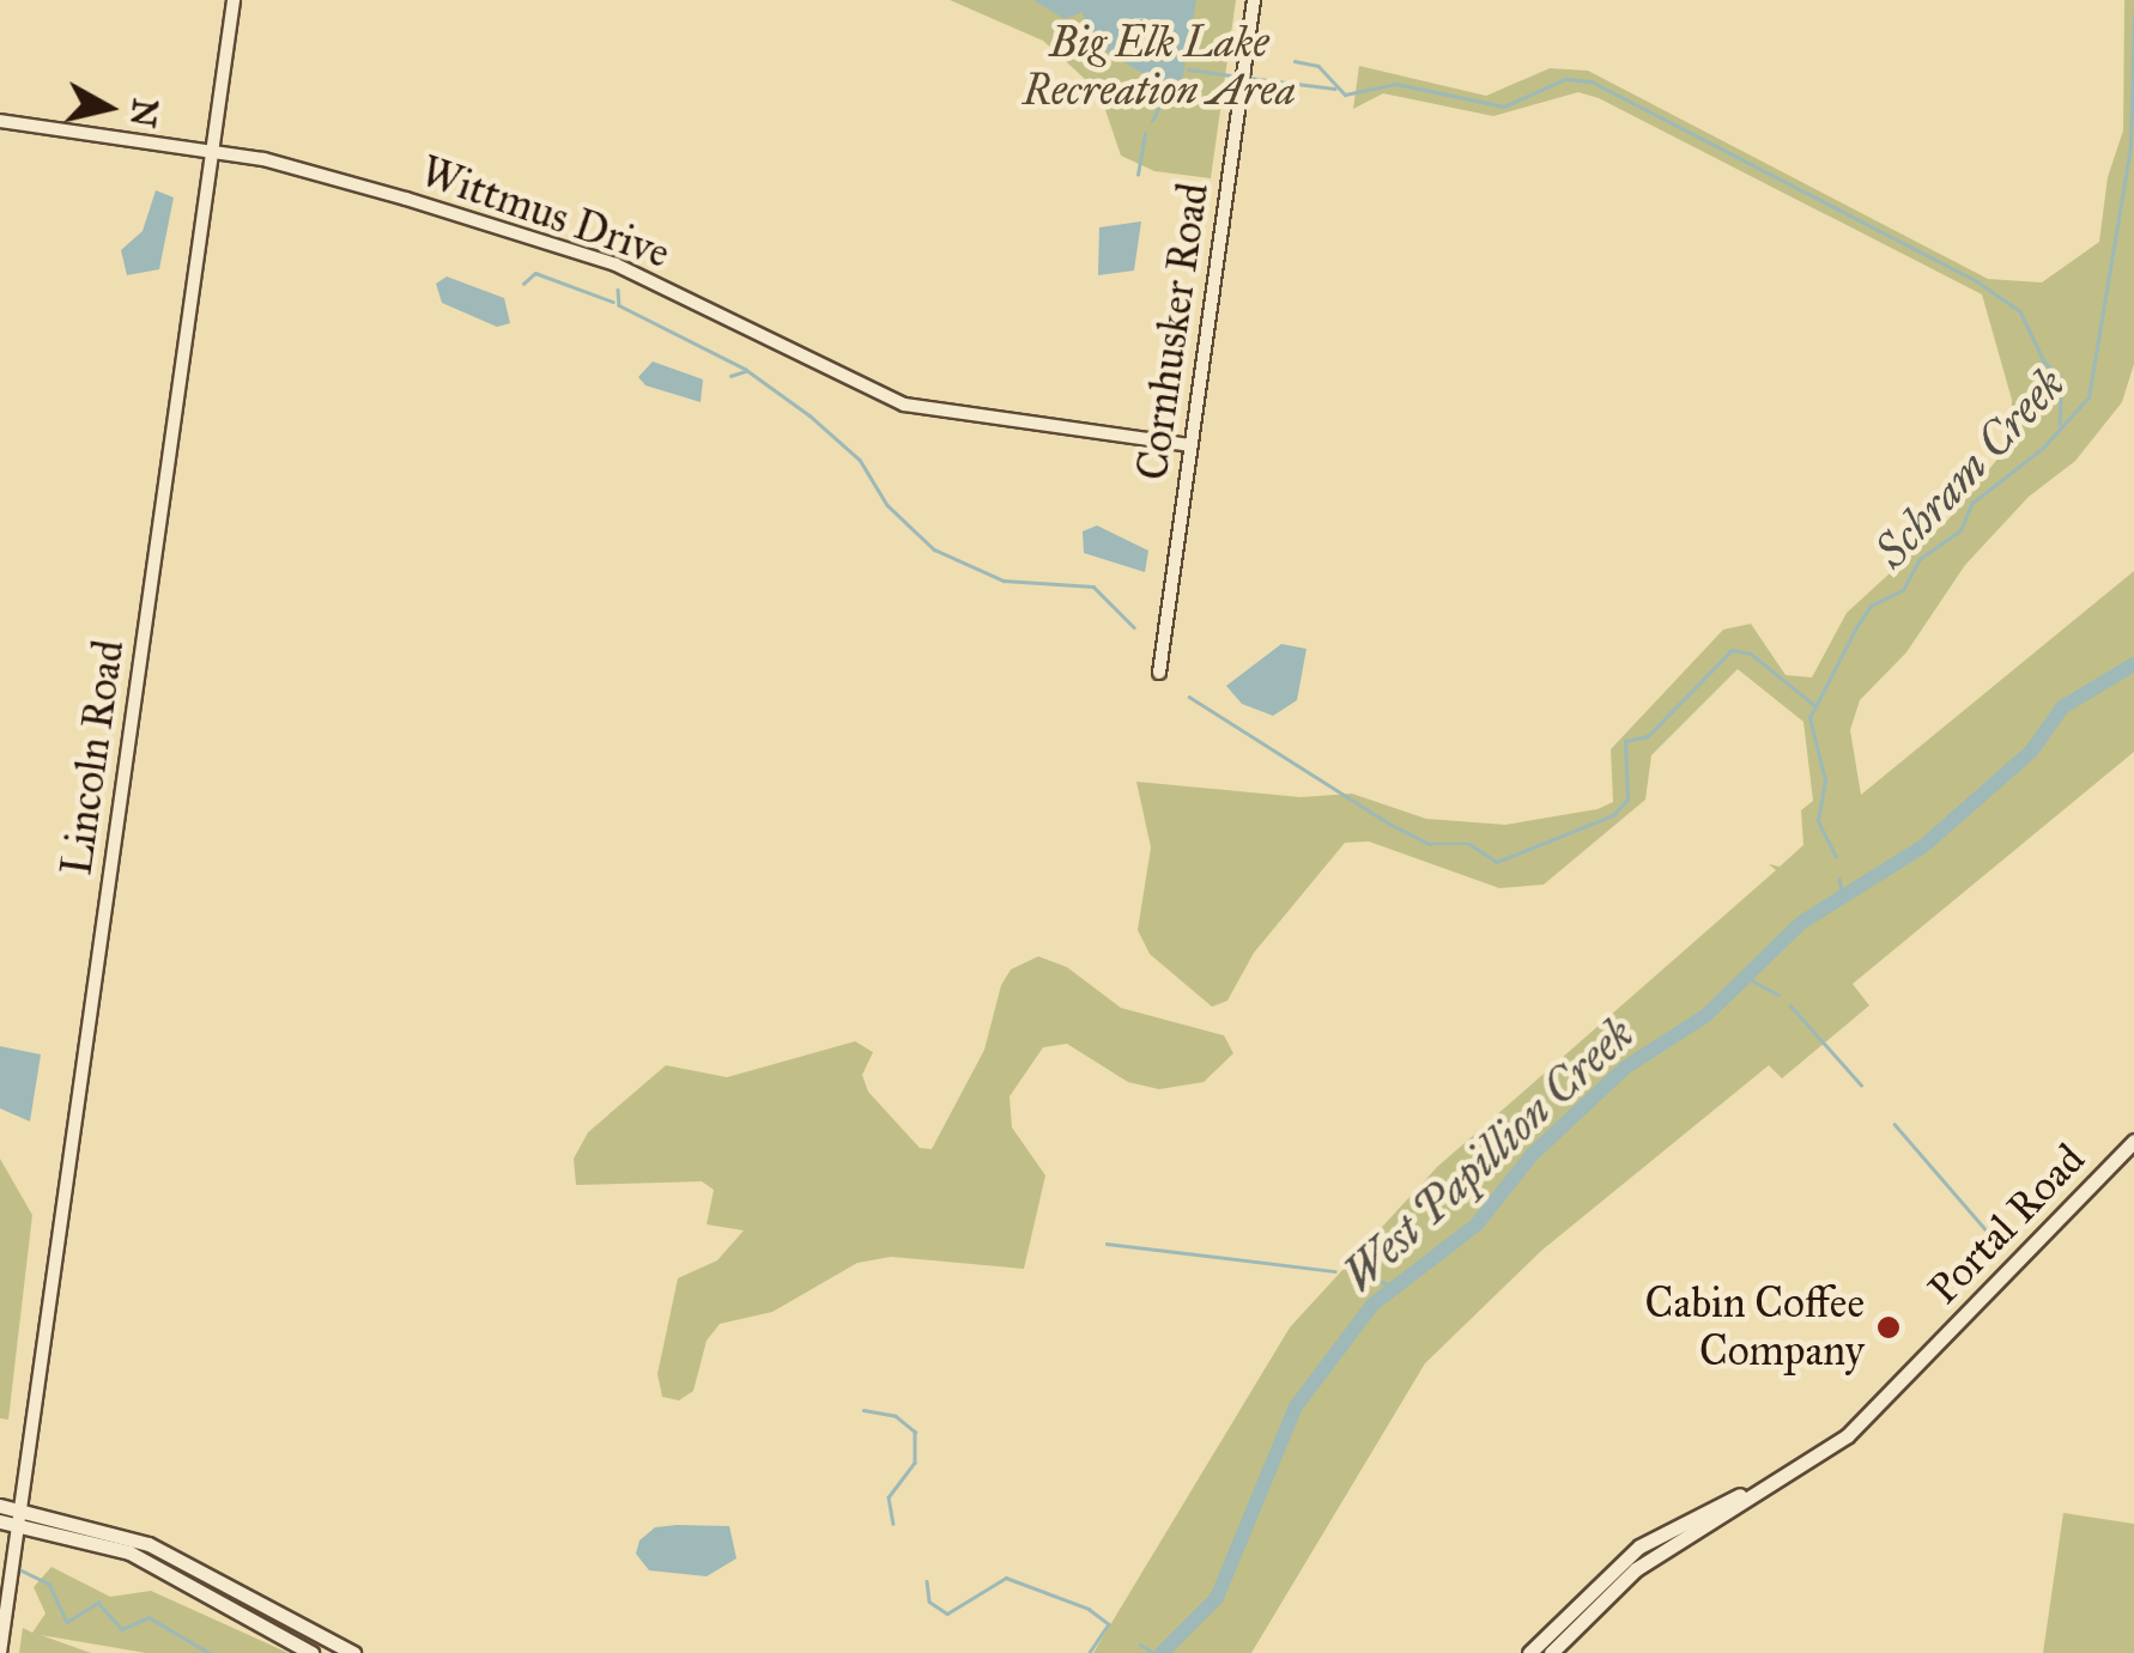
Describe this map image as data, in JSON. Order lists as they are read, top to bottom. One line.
{"streets":{"main road":["Portal Road"],"street":["Wittmus Drive","Cornhusker Road","Lincoln Road"]},"crossings":[["Wittmus Drive","Cornhusker Road"],["Wittmus Drive","Lincoln Road"]],"water":["Schram Creek","West Papillion Creek"],"parks":["Big Elk Lake Recreation Area"],"places":["Cabin Coffee Company"],"north":"right"}
